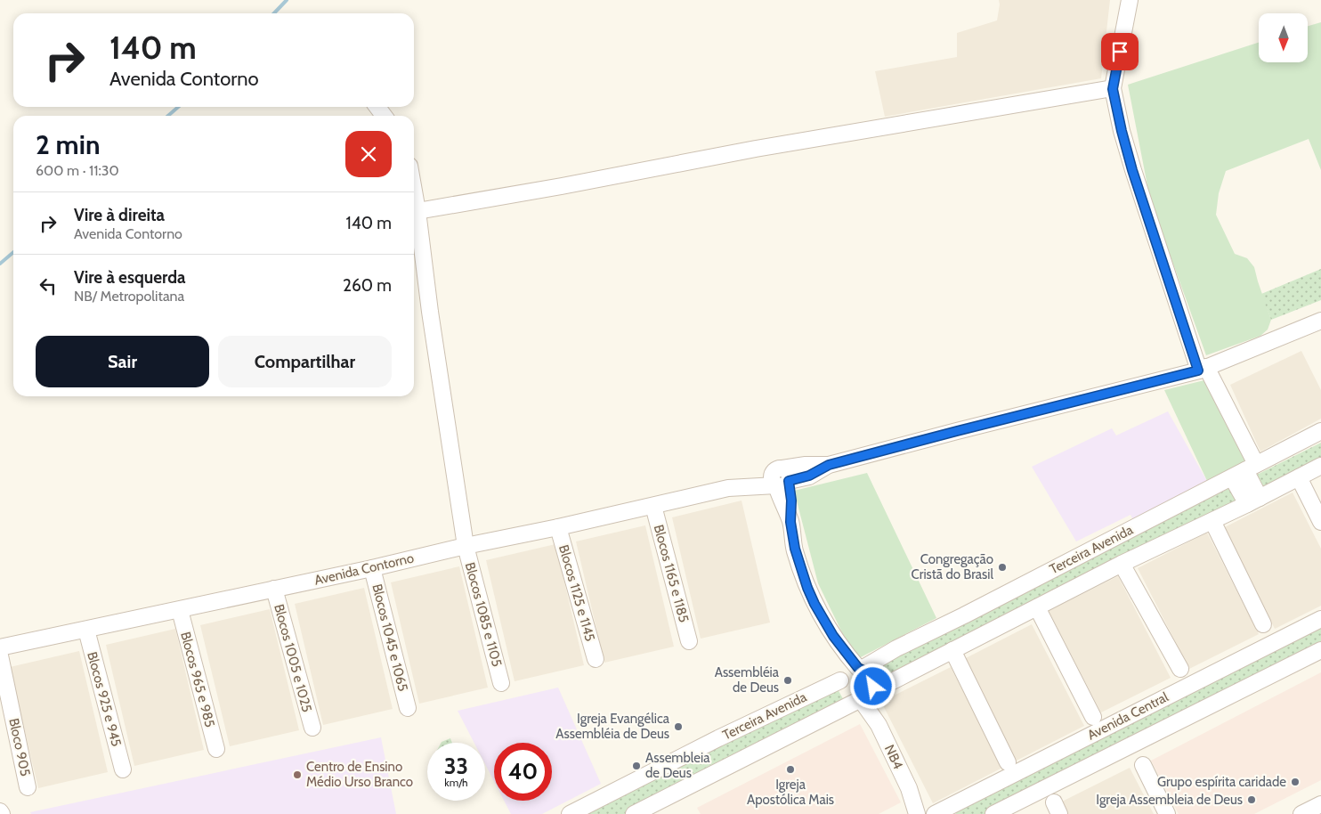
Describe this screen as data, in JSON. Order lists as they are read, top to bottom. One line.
{"streets":{"street":["Terceira Avenida","Avenida Contorno","Blocos 1165 e 1185","Blocos 1125 e 1145","Blocos 1085 e 1105","Blocos 1045 e 1065","Blocos 1005 e 1025","Blocos 965 e 985","Blocos 925 e 945","Avenida Central","Bloco 905","NB4"]},"crossings":[["Terceira Avenida","NB4"],["Avenida Contorno","Blocos 1165 e 1185"],["Avenida Contorno","Blocos 1125 e 1145"],["Avenida Contorno","Blocos 1085 e 1105"],["Avenida Contorno","Blocos 1045 e 1065"],["Avenida Contorno","Blocos 1005 e 1025"],["Avenida Contorno","Blocos 965 e 985"],["Avenida Contorno","Blocos 925 e 945"]],"places":["Congregação Cristã do Brasil","Assembléia de Deus","Igreja Evangélica Assembléia de Deus","Assembleia de Deus","Igreja Apostólica Mais","Centro de Ensino Médio Urso Branco","Grupo espírita caridade","Igreja Assembleia de Deus"],"north":"bottom","page":{"turn":["140 m","Avenida Contorno"],"heading":["2 min","600 m · 11:30"],"list":[{"name":"Vire à direita","note":"Avenida Contorno","value":"140 m"},{"name":"Vire à esquerda","note":"NB/ Metropolitana","value":"260 m"}],"buttons":["Sair","Compartilhar"],"speed":"33 km/h","limit":"40"}}
